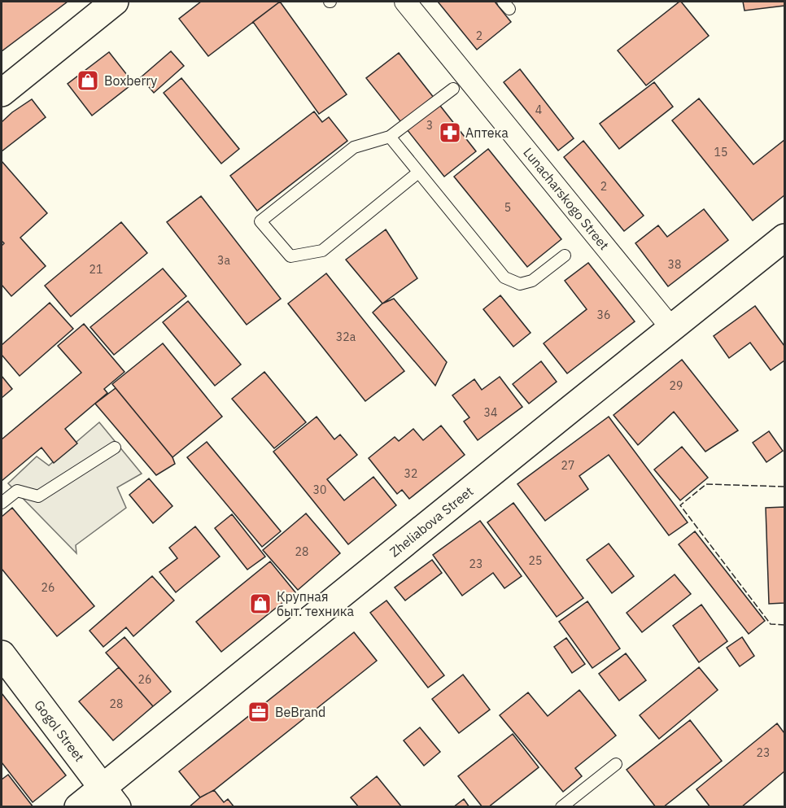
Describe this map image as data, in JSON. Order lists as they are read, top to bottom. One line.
{"streets":{"main road":["Zheliabova Street","Gogol Street"],"street":["Lunacharskogo Street"]},"crossings":[["Lunacharskogo Street","Zheliabova Street"],["Zheliabova Street","Gogol Street"]],"places":{"shop":["Boxberry","Крупная быт. техника"],"pharmacy":["Аптека"],"office":["BeBrand"]},"house_numbers":["2","4","3","15","2","5","3а","38","21","36","32а","29","34","27","32","30","28","25","23","26","26","28","23"]}
